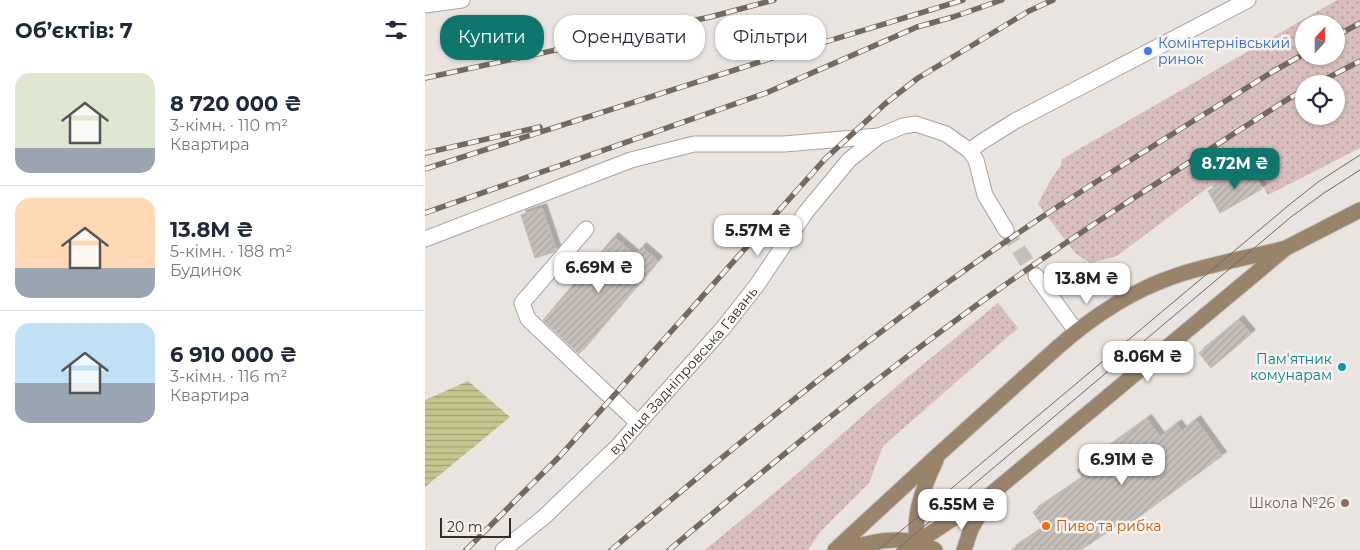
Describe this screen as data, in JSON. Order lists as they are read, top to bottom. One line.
{"streets":{"street":["вулиця Задніпровська Гавань"]},"places":["Комінтернівський ринок","Пам'ятник комунарам","Школа №26","Пиво та рибка"],"scale_bar":"20 m","north":"top","page":{"heading":"Об’єктів: 7","chip":["Купити","Орендувати","Фільтри"],"list":[{"name":"8 720 000 ₴","note":"3-кімн. · 110 m² · Квартира"},{"name":"13.8M ₴","note":"5-кімн. · 188 m² · Будинок"},{"name":"6 910 000 ₴","note":"3-кімн. · 116 m² · Квартира"}],"price":["8.72M ₴","5.57M ₴","6.69M ₴","13.8M ₴","8.06M ₴","6.91M ₴","6.55M ₴"],"scale":"20 m"}}
